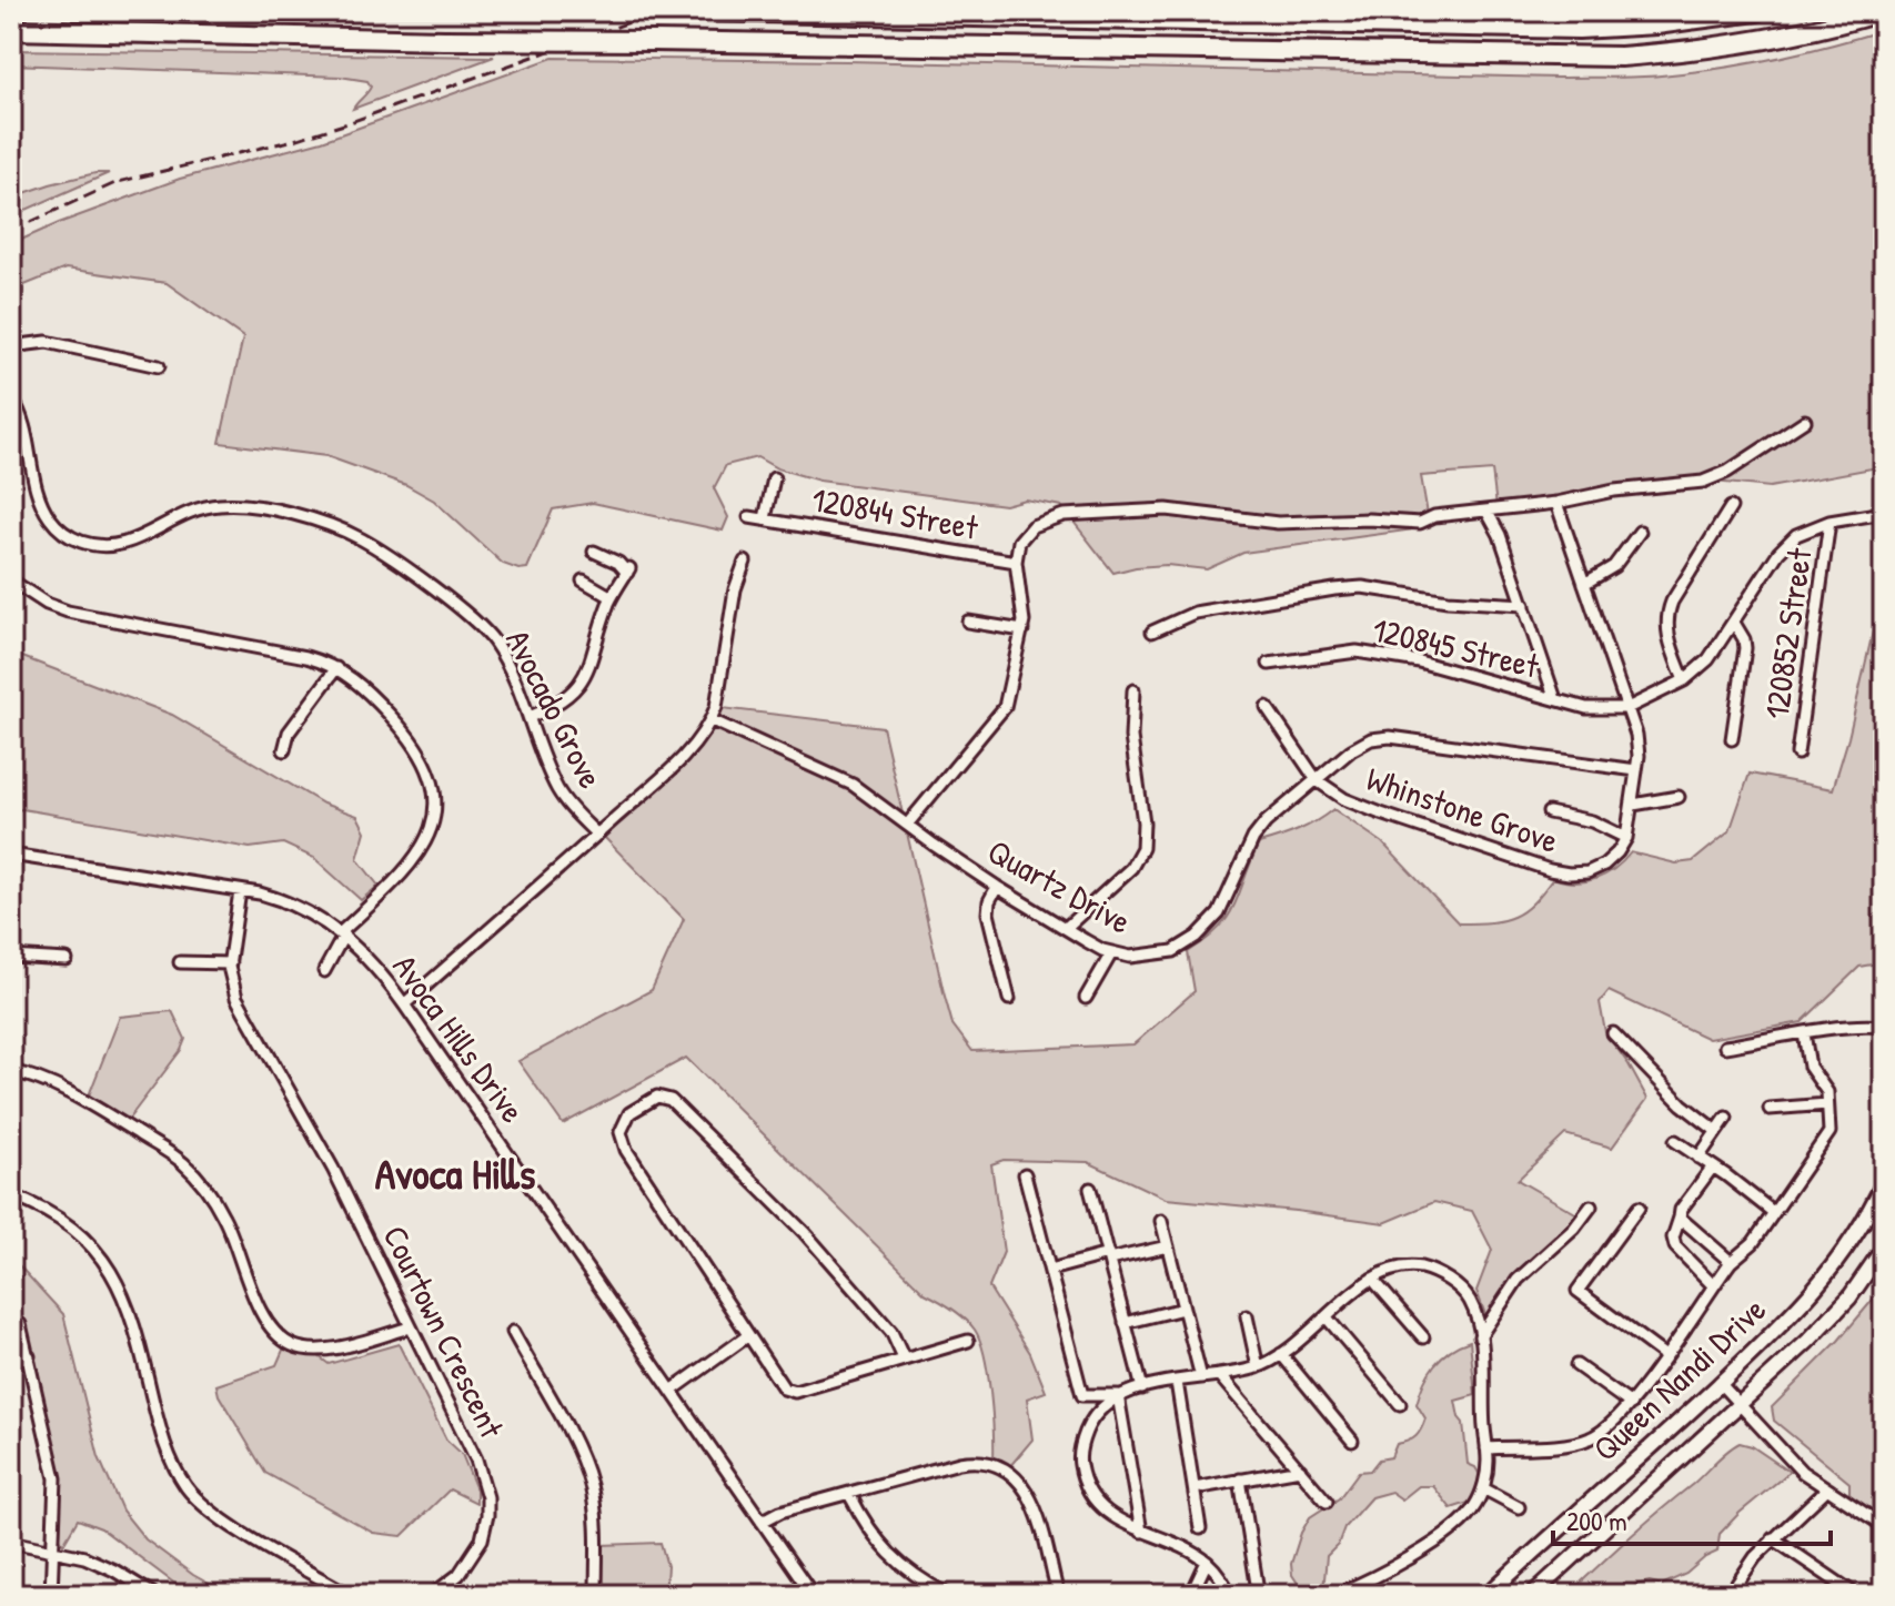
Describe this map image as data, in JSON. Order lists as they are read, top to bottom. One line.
{"streets":{"main road":["Queen Nandi Drive"],"street":["120844 Street","120852 Street","120845 Street","Avocado Grove","Whinstone Grove","Quartz Drive","Avoca Hills Drive","Courtown Crescent"]},"crossings":[["Whinstone Grove","Quartz Drive"],["Avoca Hills Drive","Courtown Crescent"]],"districts":["Avoca Hills"],"scale_bar":"200 m"}
